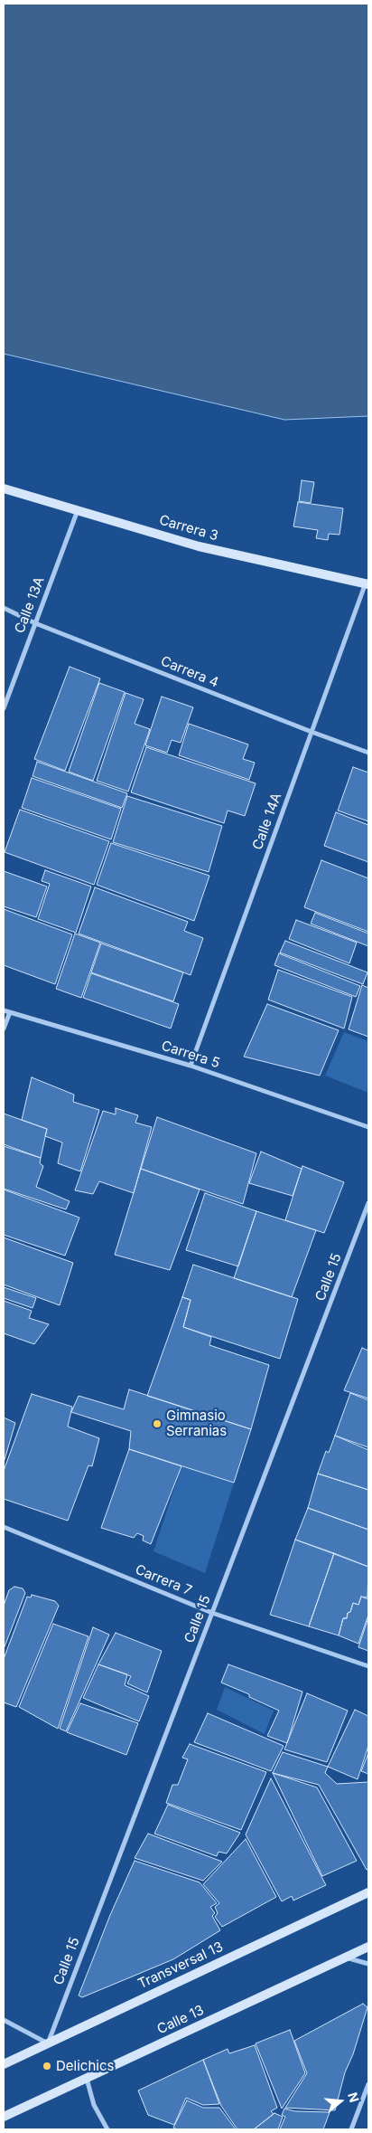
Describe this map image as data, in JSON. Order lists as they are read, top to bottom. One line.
{"streets":{"main road":["Carrera 3","Transversal 13","Calle 13"],"street":["Calle 13A","Carrera 4","Calle 14A","Carrera 5","Calle 15","Carrera 7"]},"crossings":[["Carrera 3","Calle 13A"],["Carrera 3","Calle 14A"],["Calle 13A","Carrera 4"],["Carrera 4","Calle 14A"],["Calle 14A","Carrera 5"],["Calle 15","Carrera 7"],["Calle 15","Transversal 13"]],"places":["Gimnasio Serranias","Delichics"],"north":"right"}
